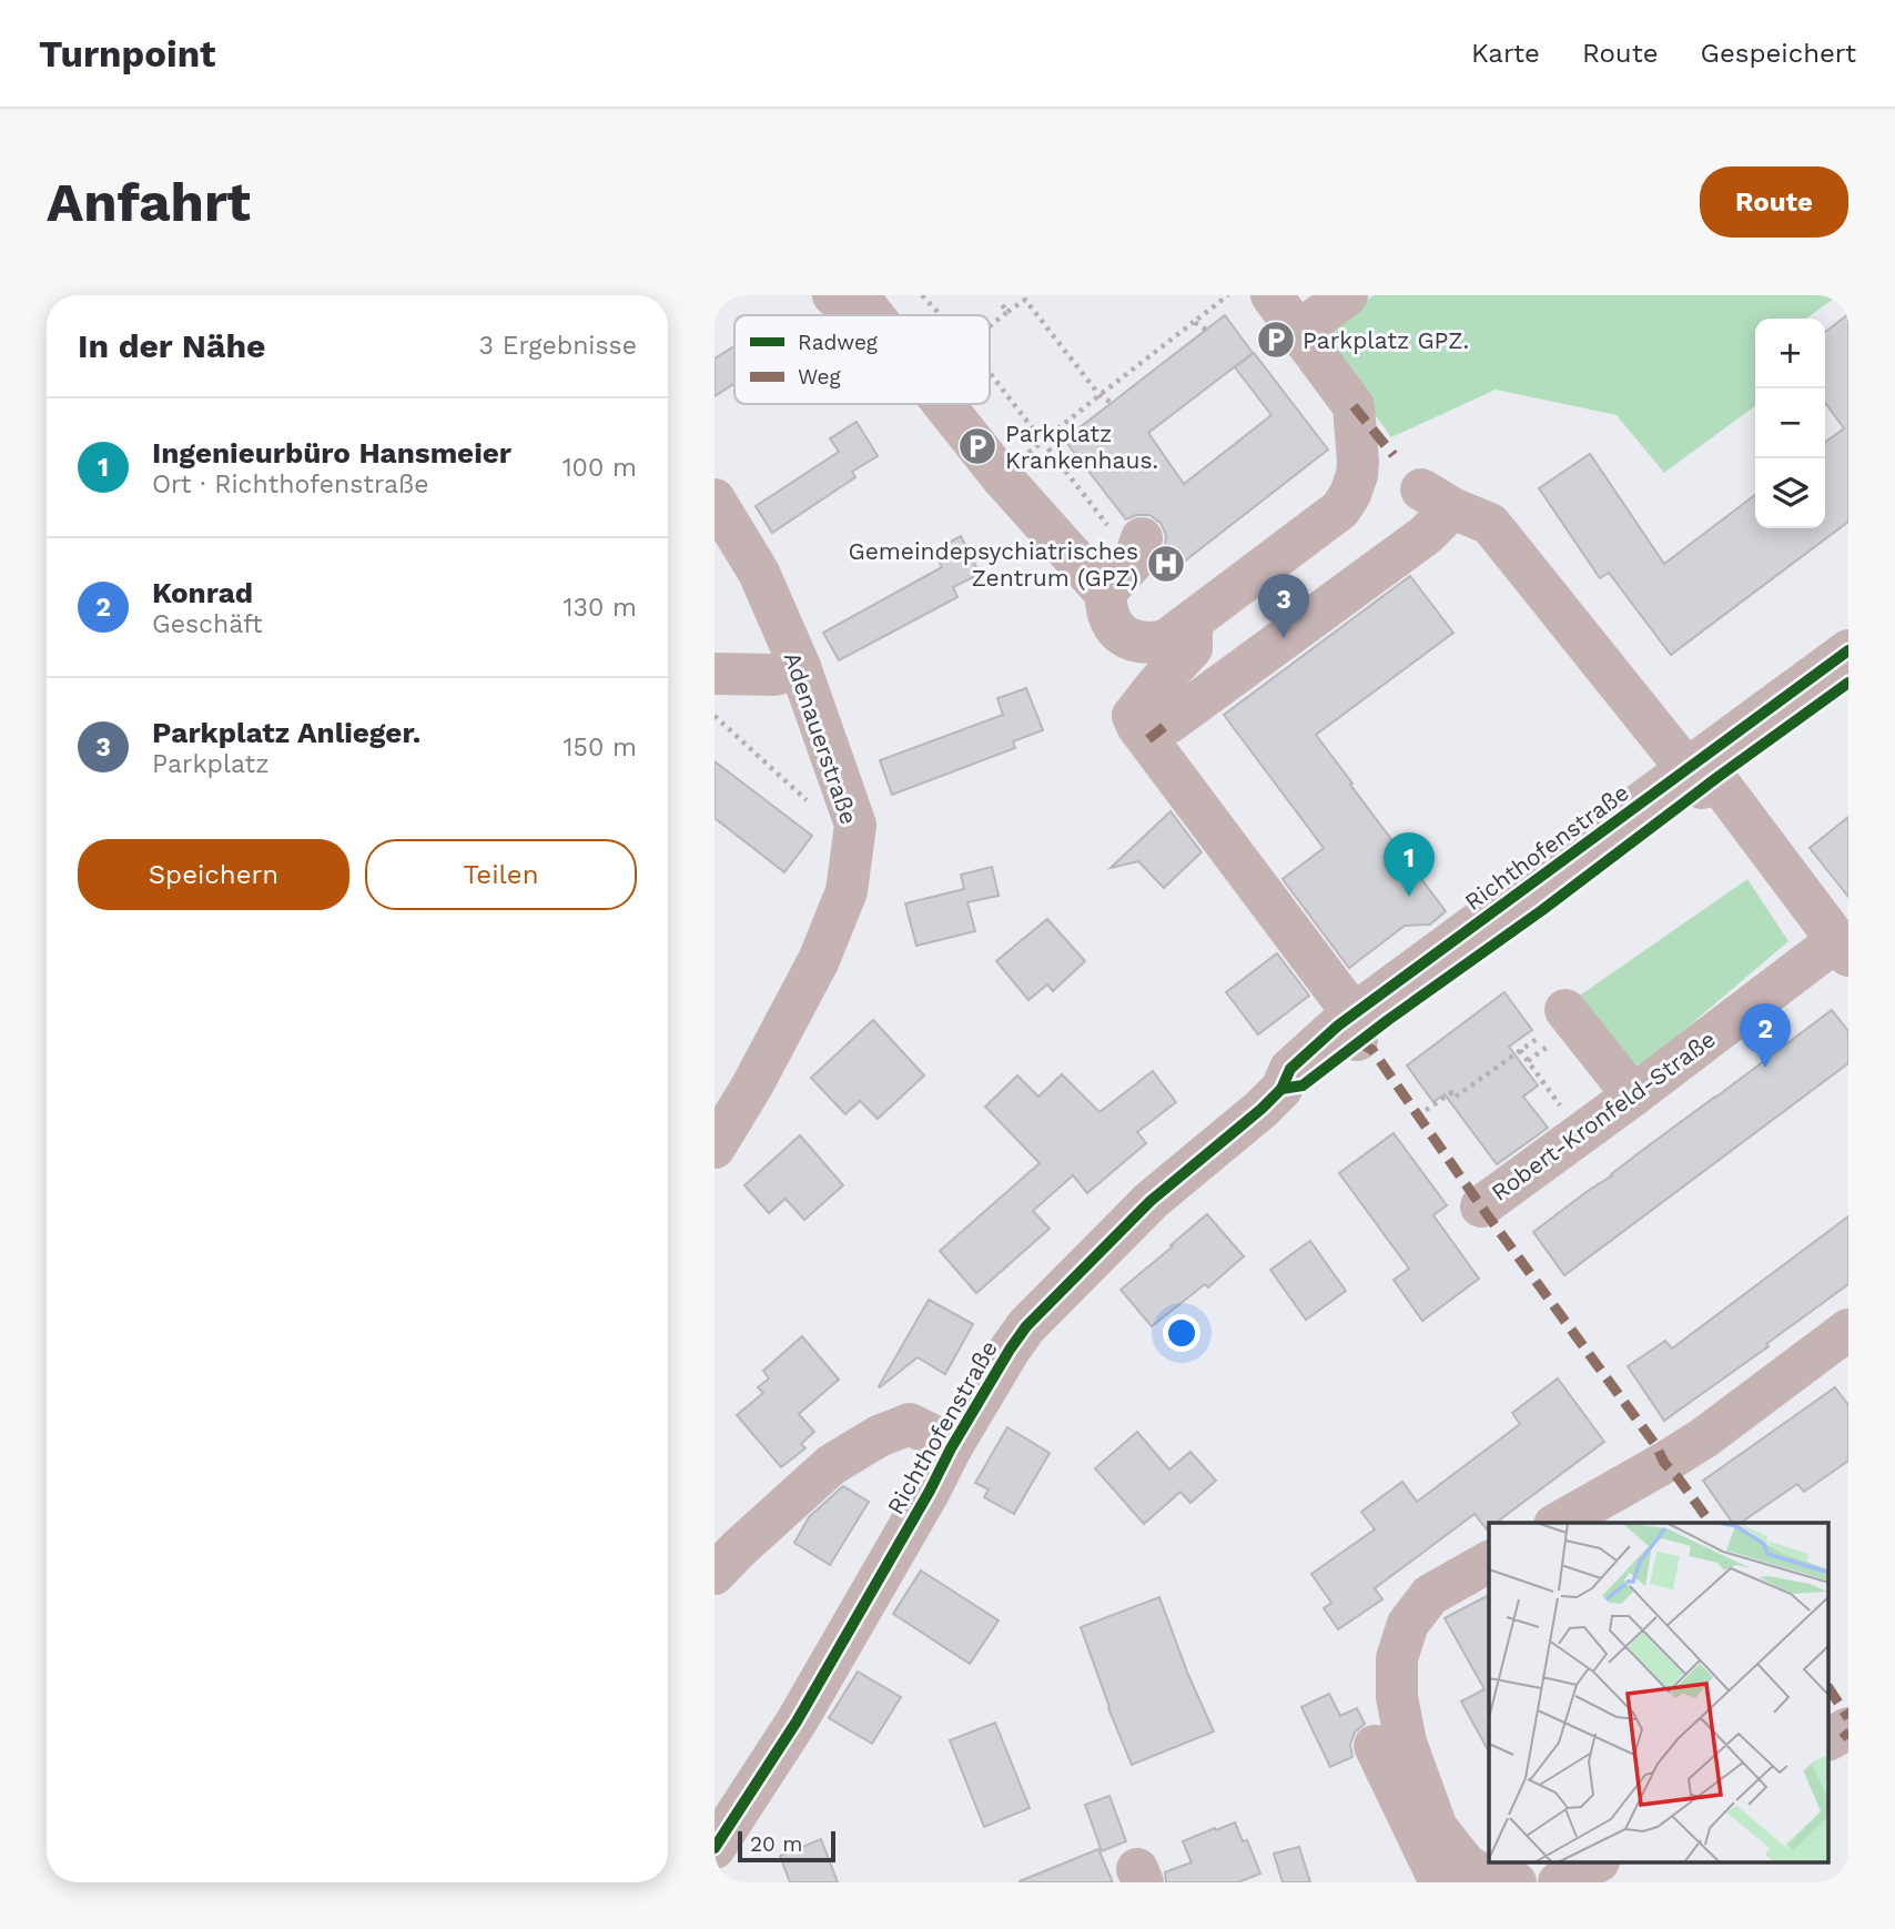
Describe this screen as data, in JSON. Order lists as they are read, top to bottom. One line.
{"streets":{"street":["Adenauerstraße","Richthofenstraße","Robert-Kronfeld-Straße"]},"crossings":[["Richthofenstraße","Robert-Kronfeld-Straße"]],"places":{"parking":["Parkplatz GPZ.","Parkplatz Krankenhaus."],"hospital":["Gemeindepsychiatrisches Zentrum (GPZ)"]},"legend":["Radweg","Weg"],"scale_bar":"20 m","page":{"header":"Turnpoint","nav":["Karte","Route","Gespeichert"],"buttons":["Route",["Speichern","Teilen"]],"title":"Anfahrt","heading":["In der Nähe","3 Ergebnisse"],"map_buttons":["+","−"],"list":[{"mark":"1","name":"Ingenieurbüro Hansmeier","note":"Ort · Richthofenstraße","value":"100 m"},{"mark":"2","name":"Konrad","note":"Geschäft","value":"130 m"},{"mark":"3","name":"Parkplatz Anlieger.","note":"Parkplatz","value":"150 m"}],"pins":["3","1","2"],"scale":"20 m"}}
